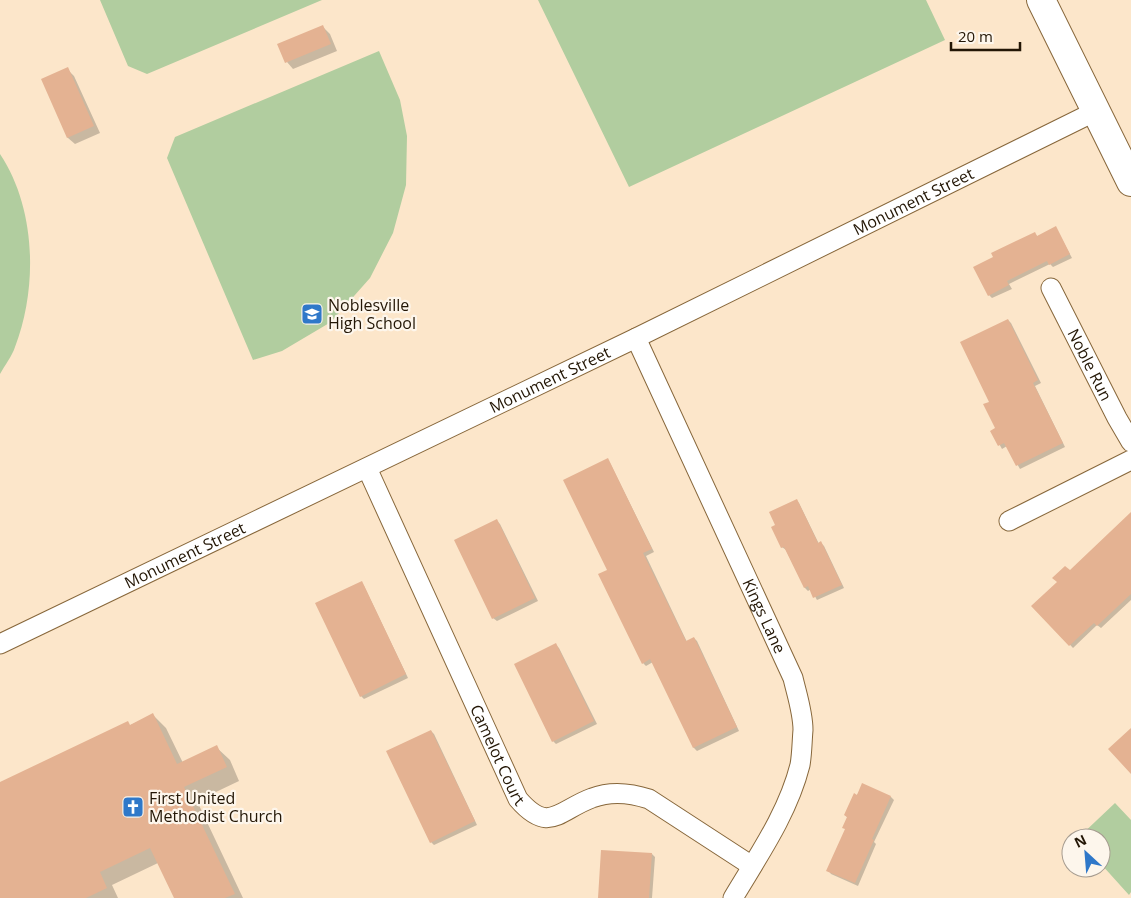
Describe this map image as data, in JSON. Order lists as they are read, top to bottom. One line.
{"streets":{"street":["Monument Street","Noble Run","Kings Lane","Camelot Court"]},"crossings":[["Monument Street","Kings Lane"],["Monument Street","Camelot Court"],["Kings Lane","Camelot Court"]],"places":{"school or university":["Noblesville High School"],"church":["First United Methodist Church"]},"scale_bar":"20 m","north":"top left"}
